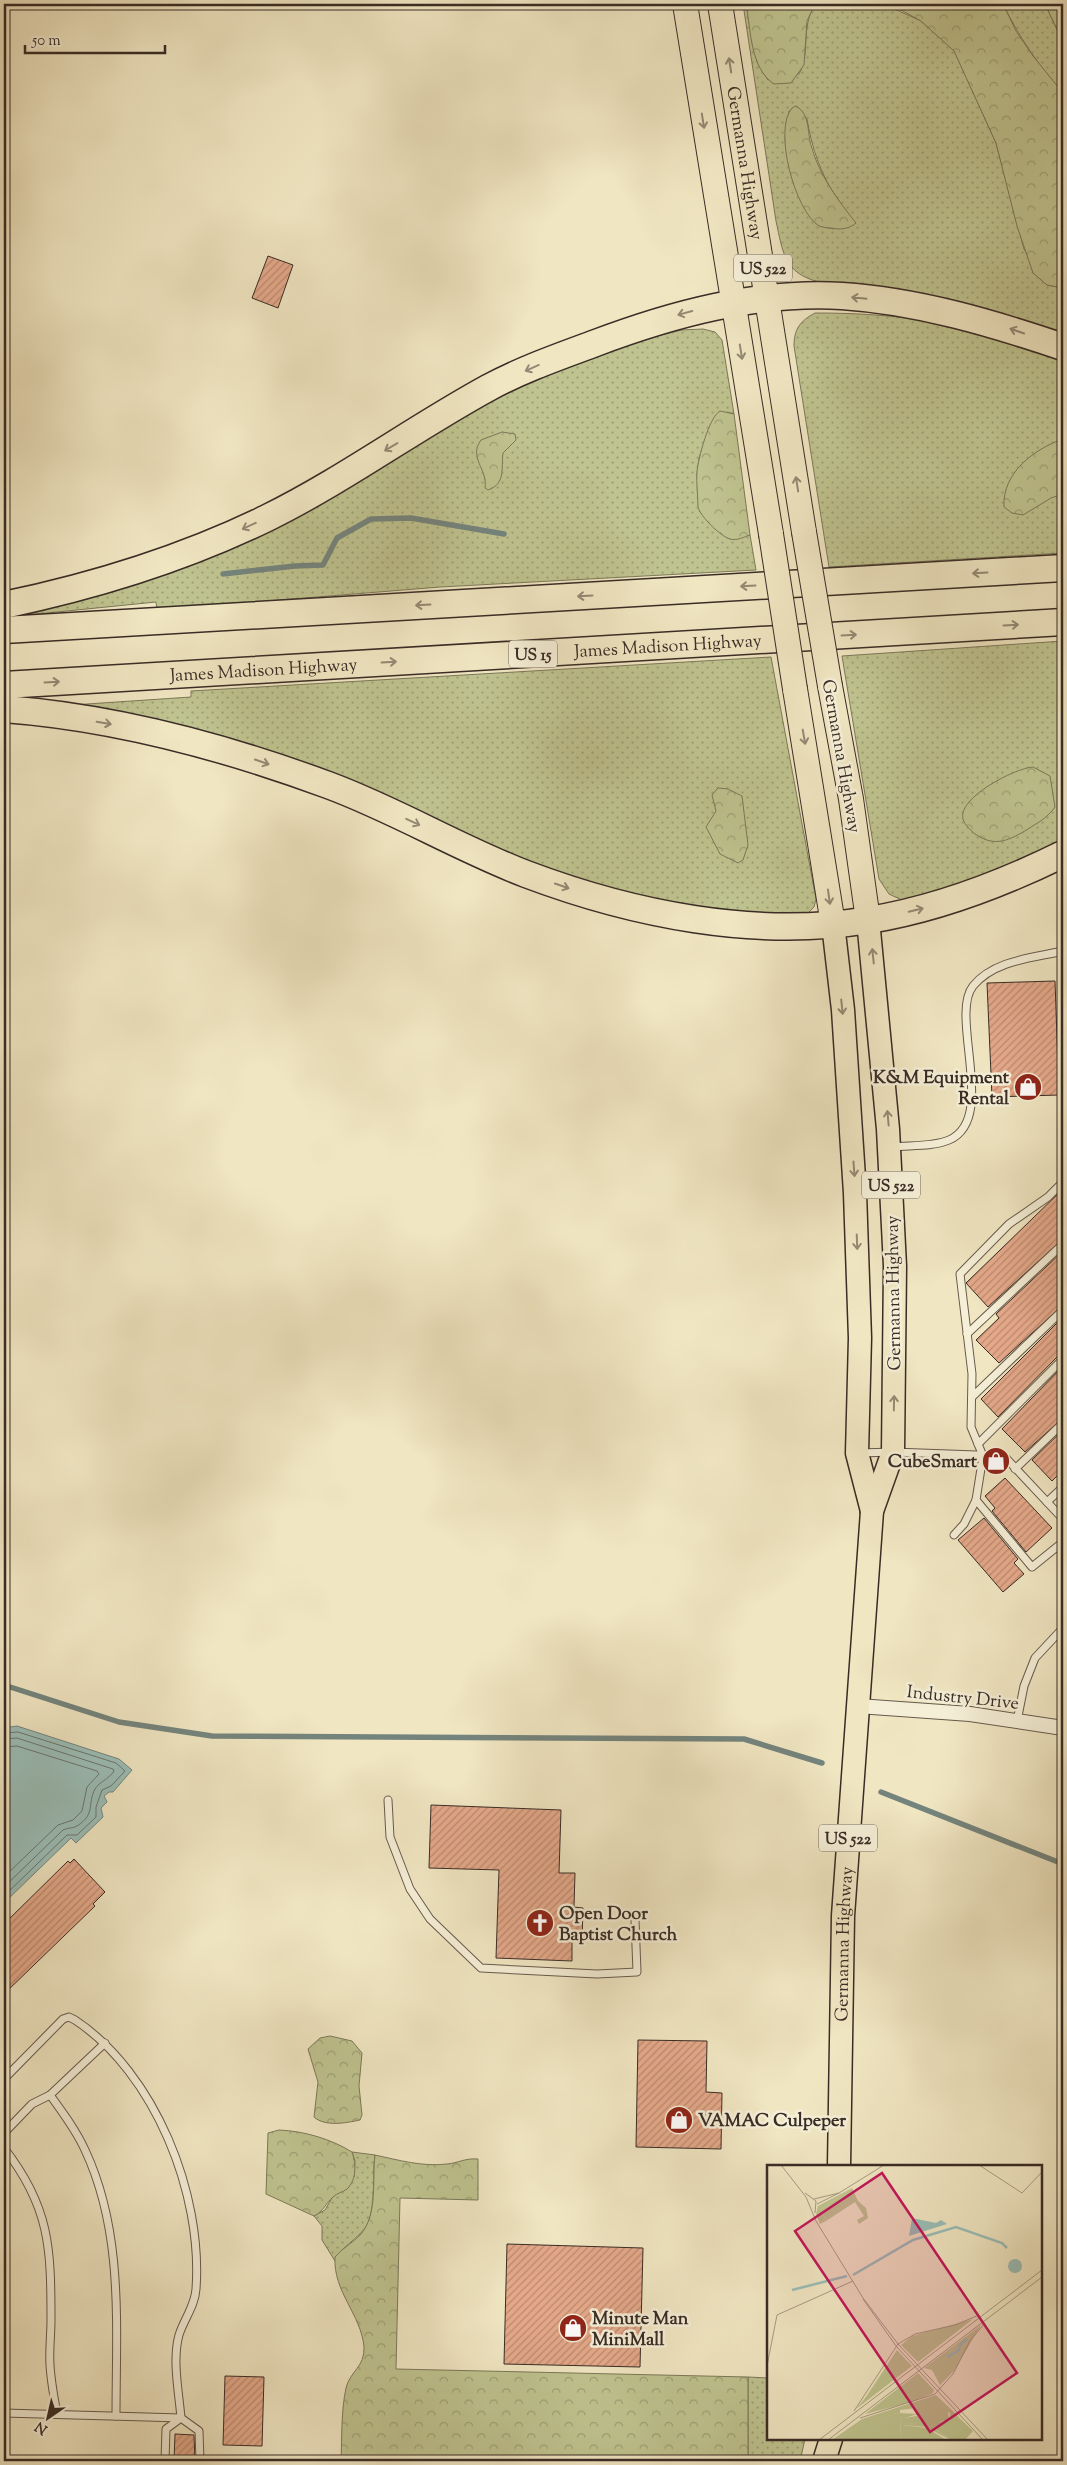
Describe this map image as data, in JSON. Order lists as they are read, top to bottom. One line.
{"streets":{"highway":["Germanna Highway","US 522","James Madison Highway","US 15"],"street":["Industry Drive"]},"crossings":[["Germanna Highway","Industry Drive"]],"places":{"shop":["K&M Equipment Rental","CubeSmart","VAMAC Culpeper","Minute Man MiniMall"],"church":["Open Door Baptist Church"]},"scale_bar":"50 m","north":"bottom left"}
